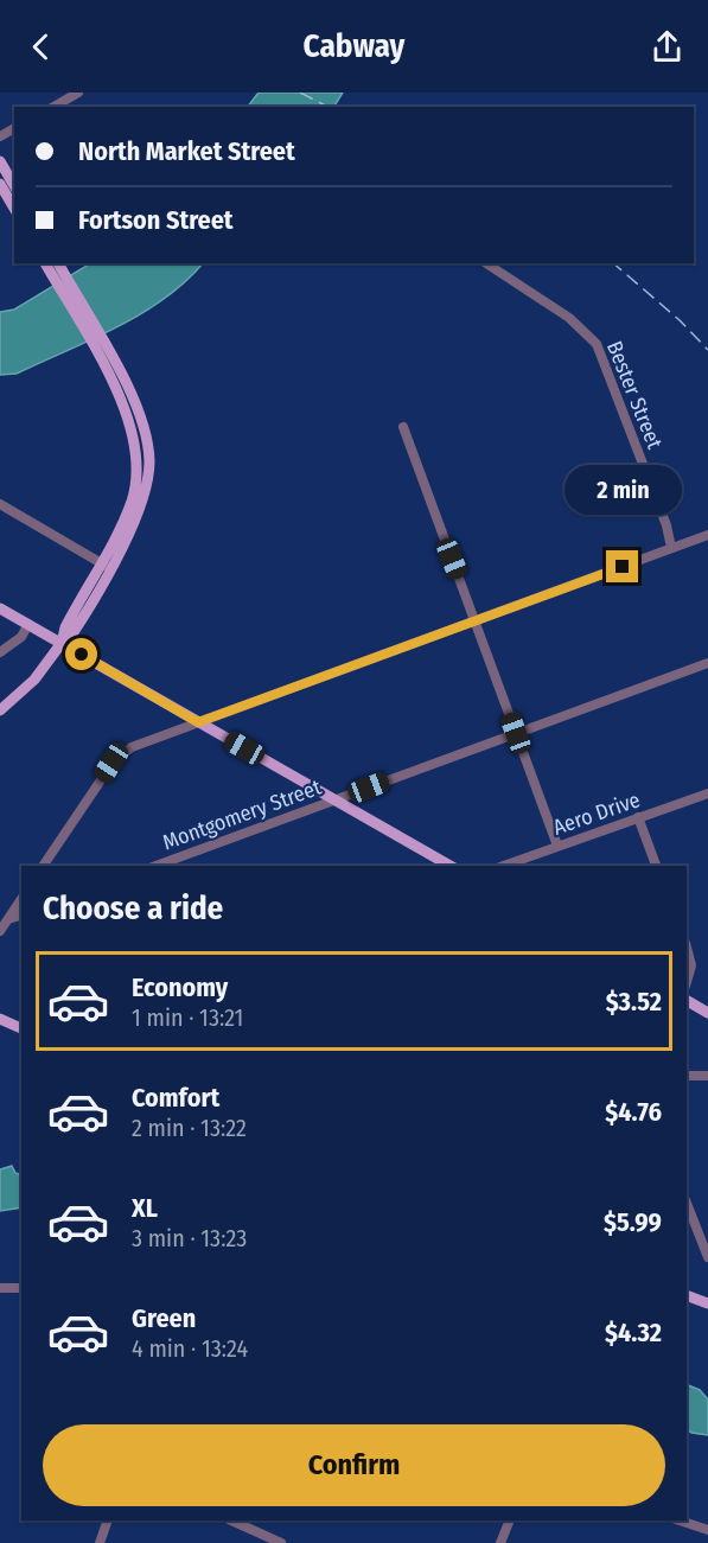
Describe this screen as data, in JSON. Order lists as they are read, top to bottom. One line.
{"streets":{"street":["Bester Street","Aero Drive","Montgomery Street"]},"page":{"header":"Cabway","banner":["North Market Street","Fortson Street"],"bubble":"2 min","heading":"Choose a ride","list":[{"name":"Economy","note":"1 min · 13:21","value":"$3.52"},{"name":"Comfort","note":"2 min · 13:22","value":"$4.76"},{"name":"XL","note":"3 min · 13:23","value":"$5.99"},{"name":"Green","note":"4 min · 13:24","value":"$4.32"}],"buttons":"Confirm"}}
